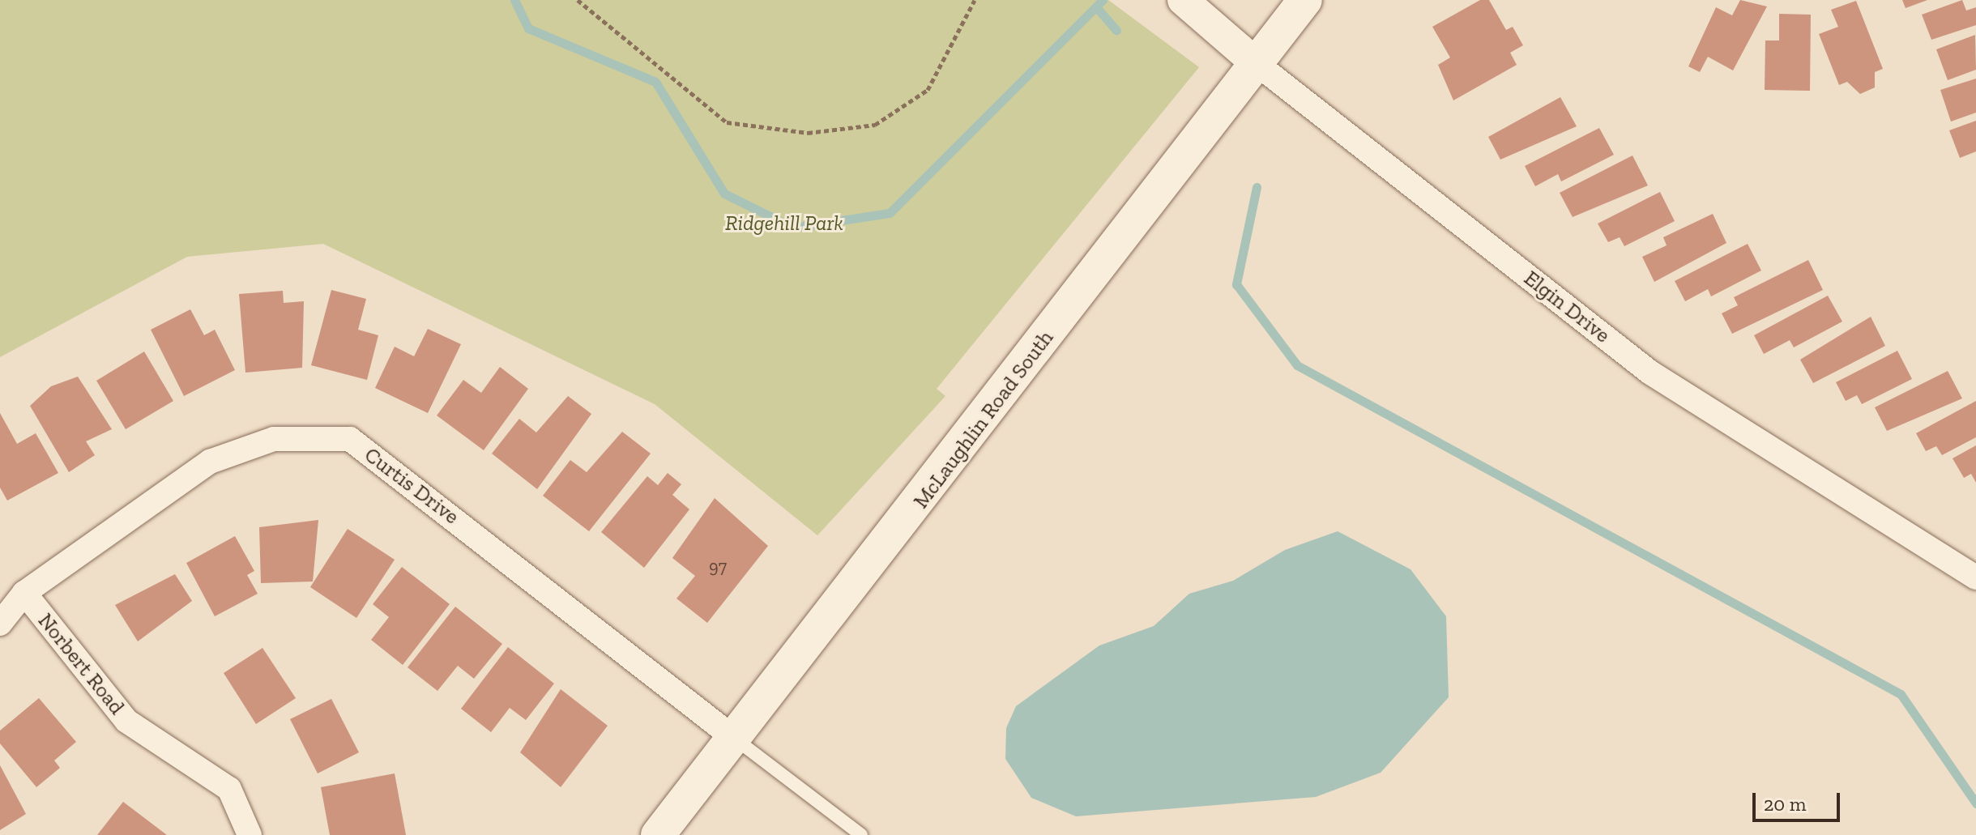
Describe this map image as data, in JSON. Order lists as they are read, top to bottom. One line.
{"streets":{"main road":["McLaughlin Road South"],"street":["Elgin Drive","Curtis Drive","Norbert Road"]},"crossings":[["Elgin Drive","McLaughlin Road South"],["McLaughlin Road South","Curtis Drive"],["Curtis Drive","Norbert Road"]],"parks":["Ridgehill Park"],"house_numbers":["97"],"scale_bar":"20 m"}
